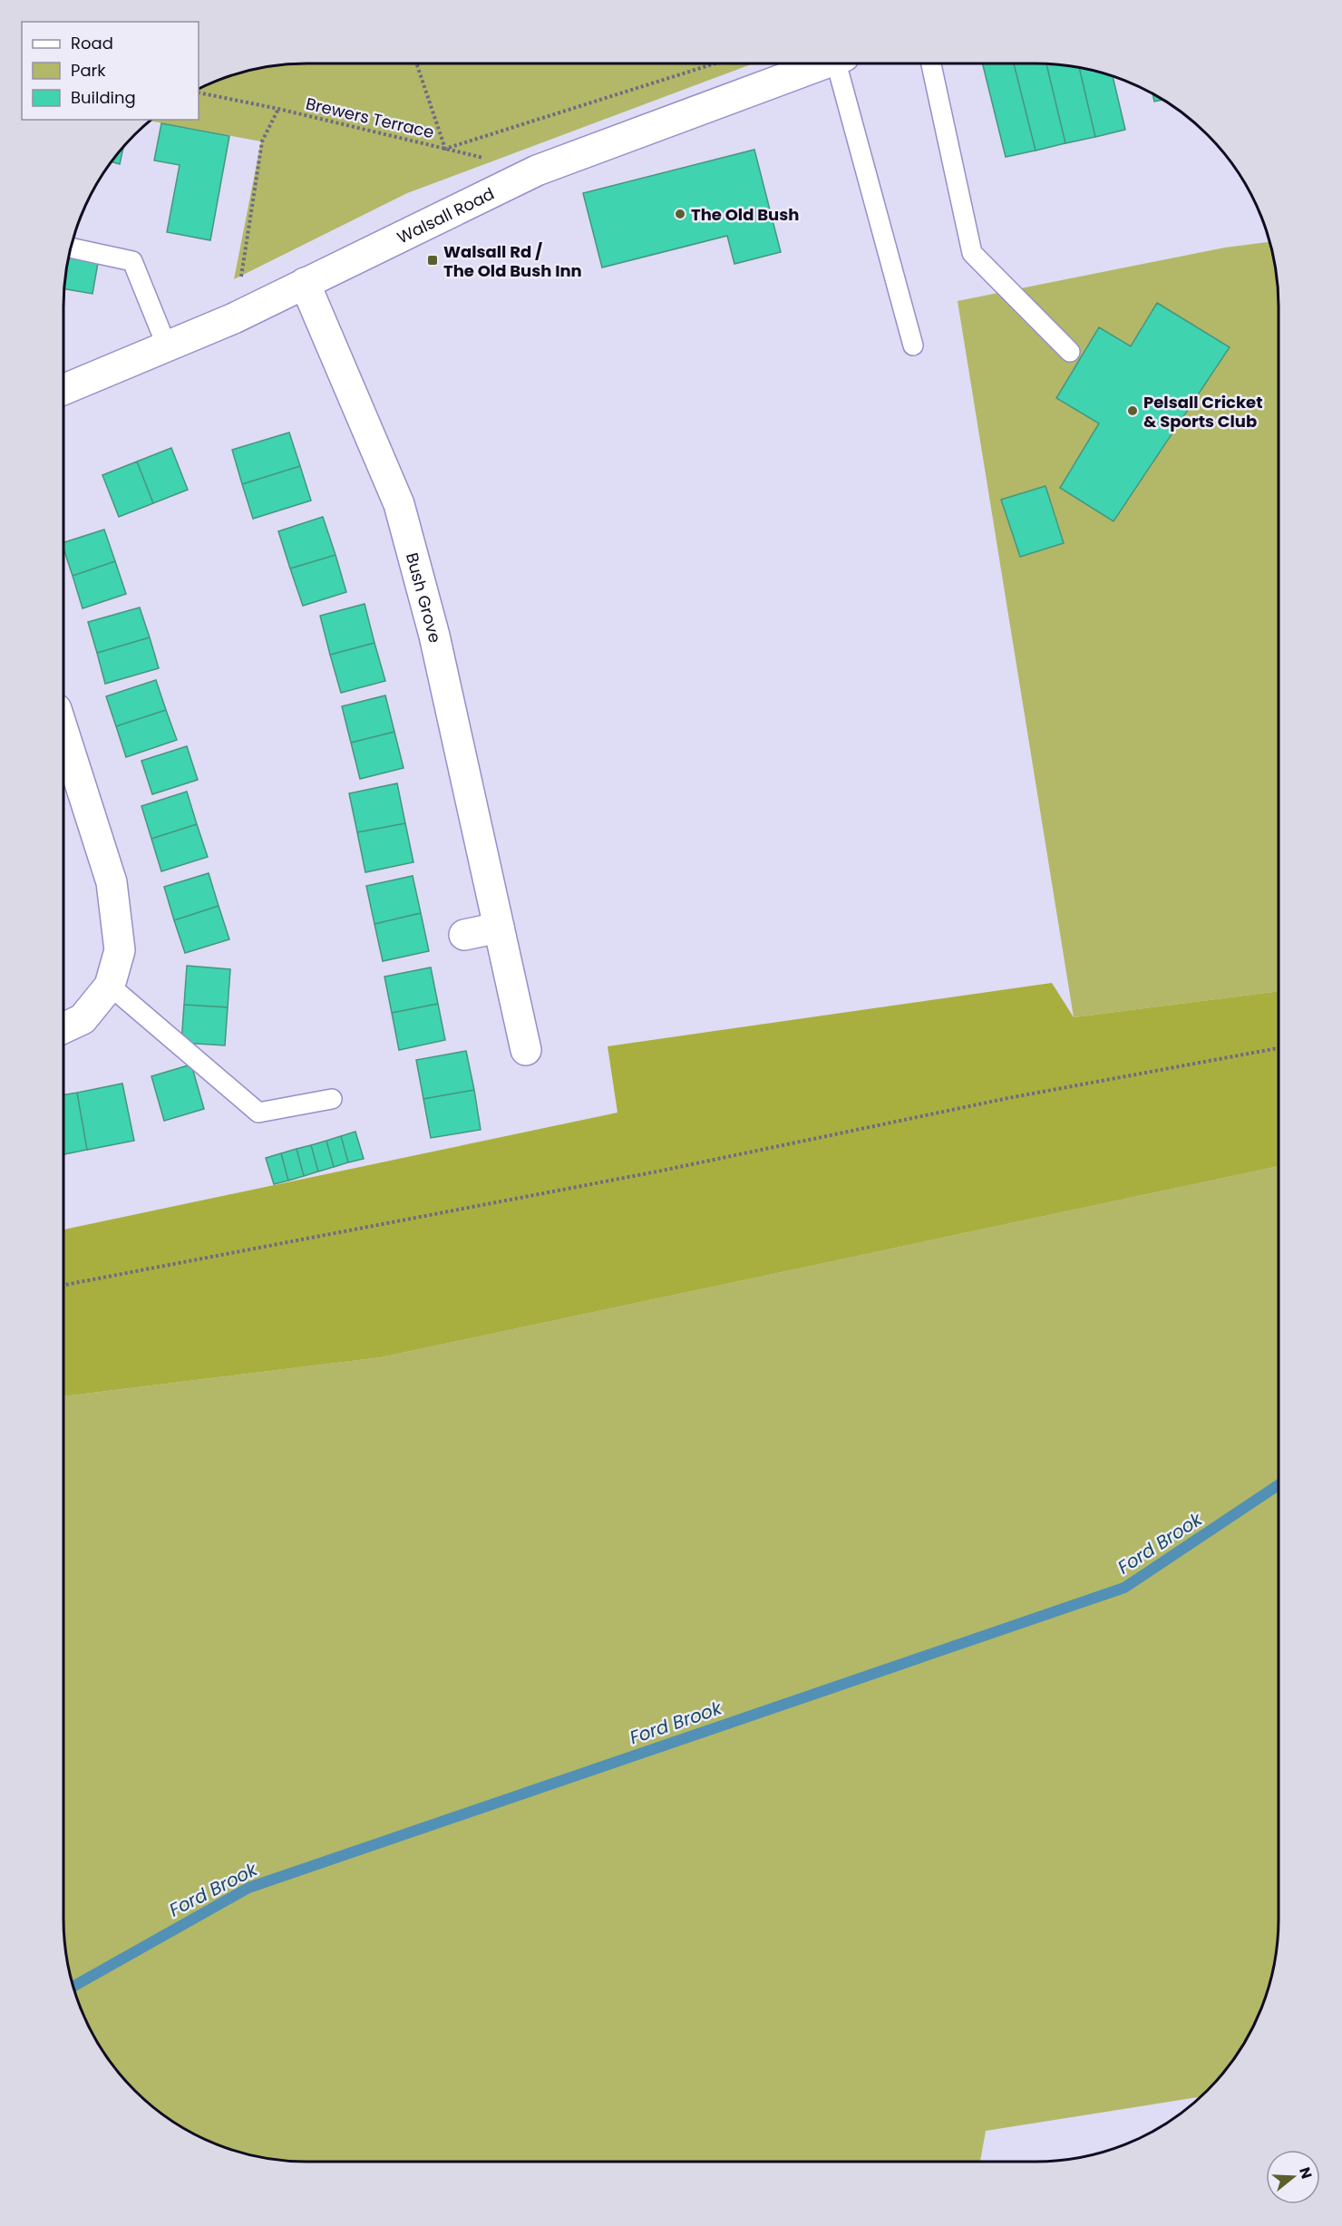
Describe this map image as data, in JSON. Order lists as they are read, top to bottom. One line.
{"streets":{"street":["Walsall Road","Bush Grove"],"path":["Brewers Terrace"]},"crossings":[["Walsall Road","Bush Grove"]],"water":["Ford Brook"],"places":{"other":["The Old Bush","Pelsall Cricket & Sports Club"],"transit":["Walsall Rd / The Old Bush Inn"]},"legend":["Road","Park","Building"],"north":"right"}
